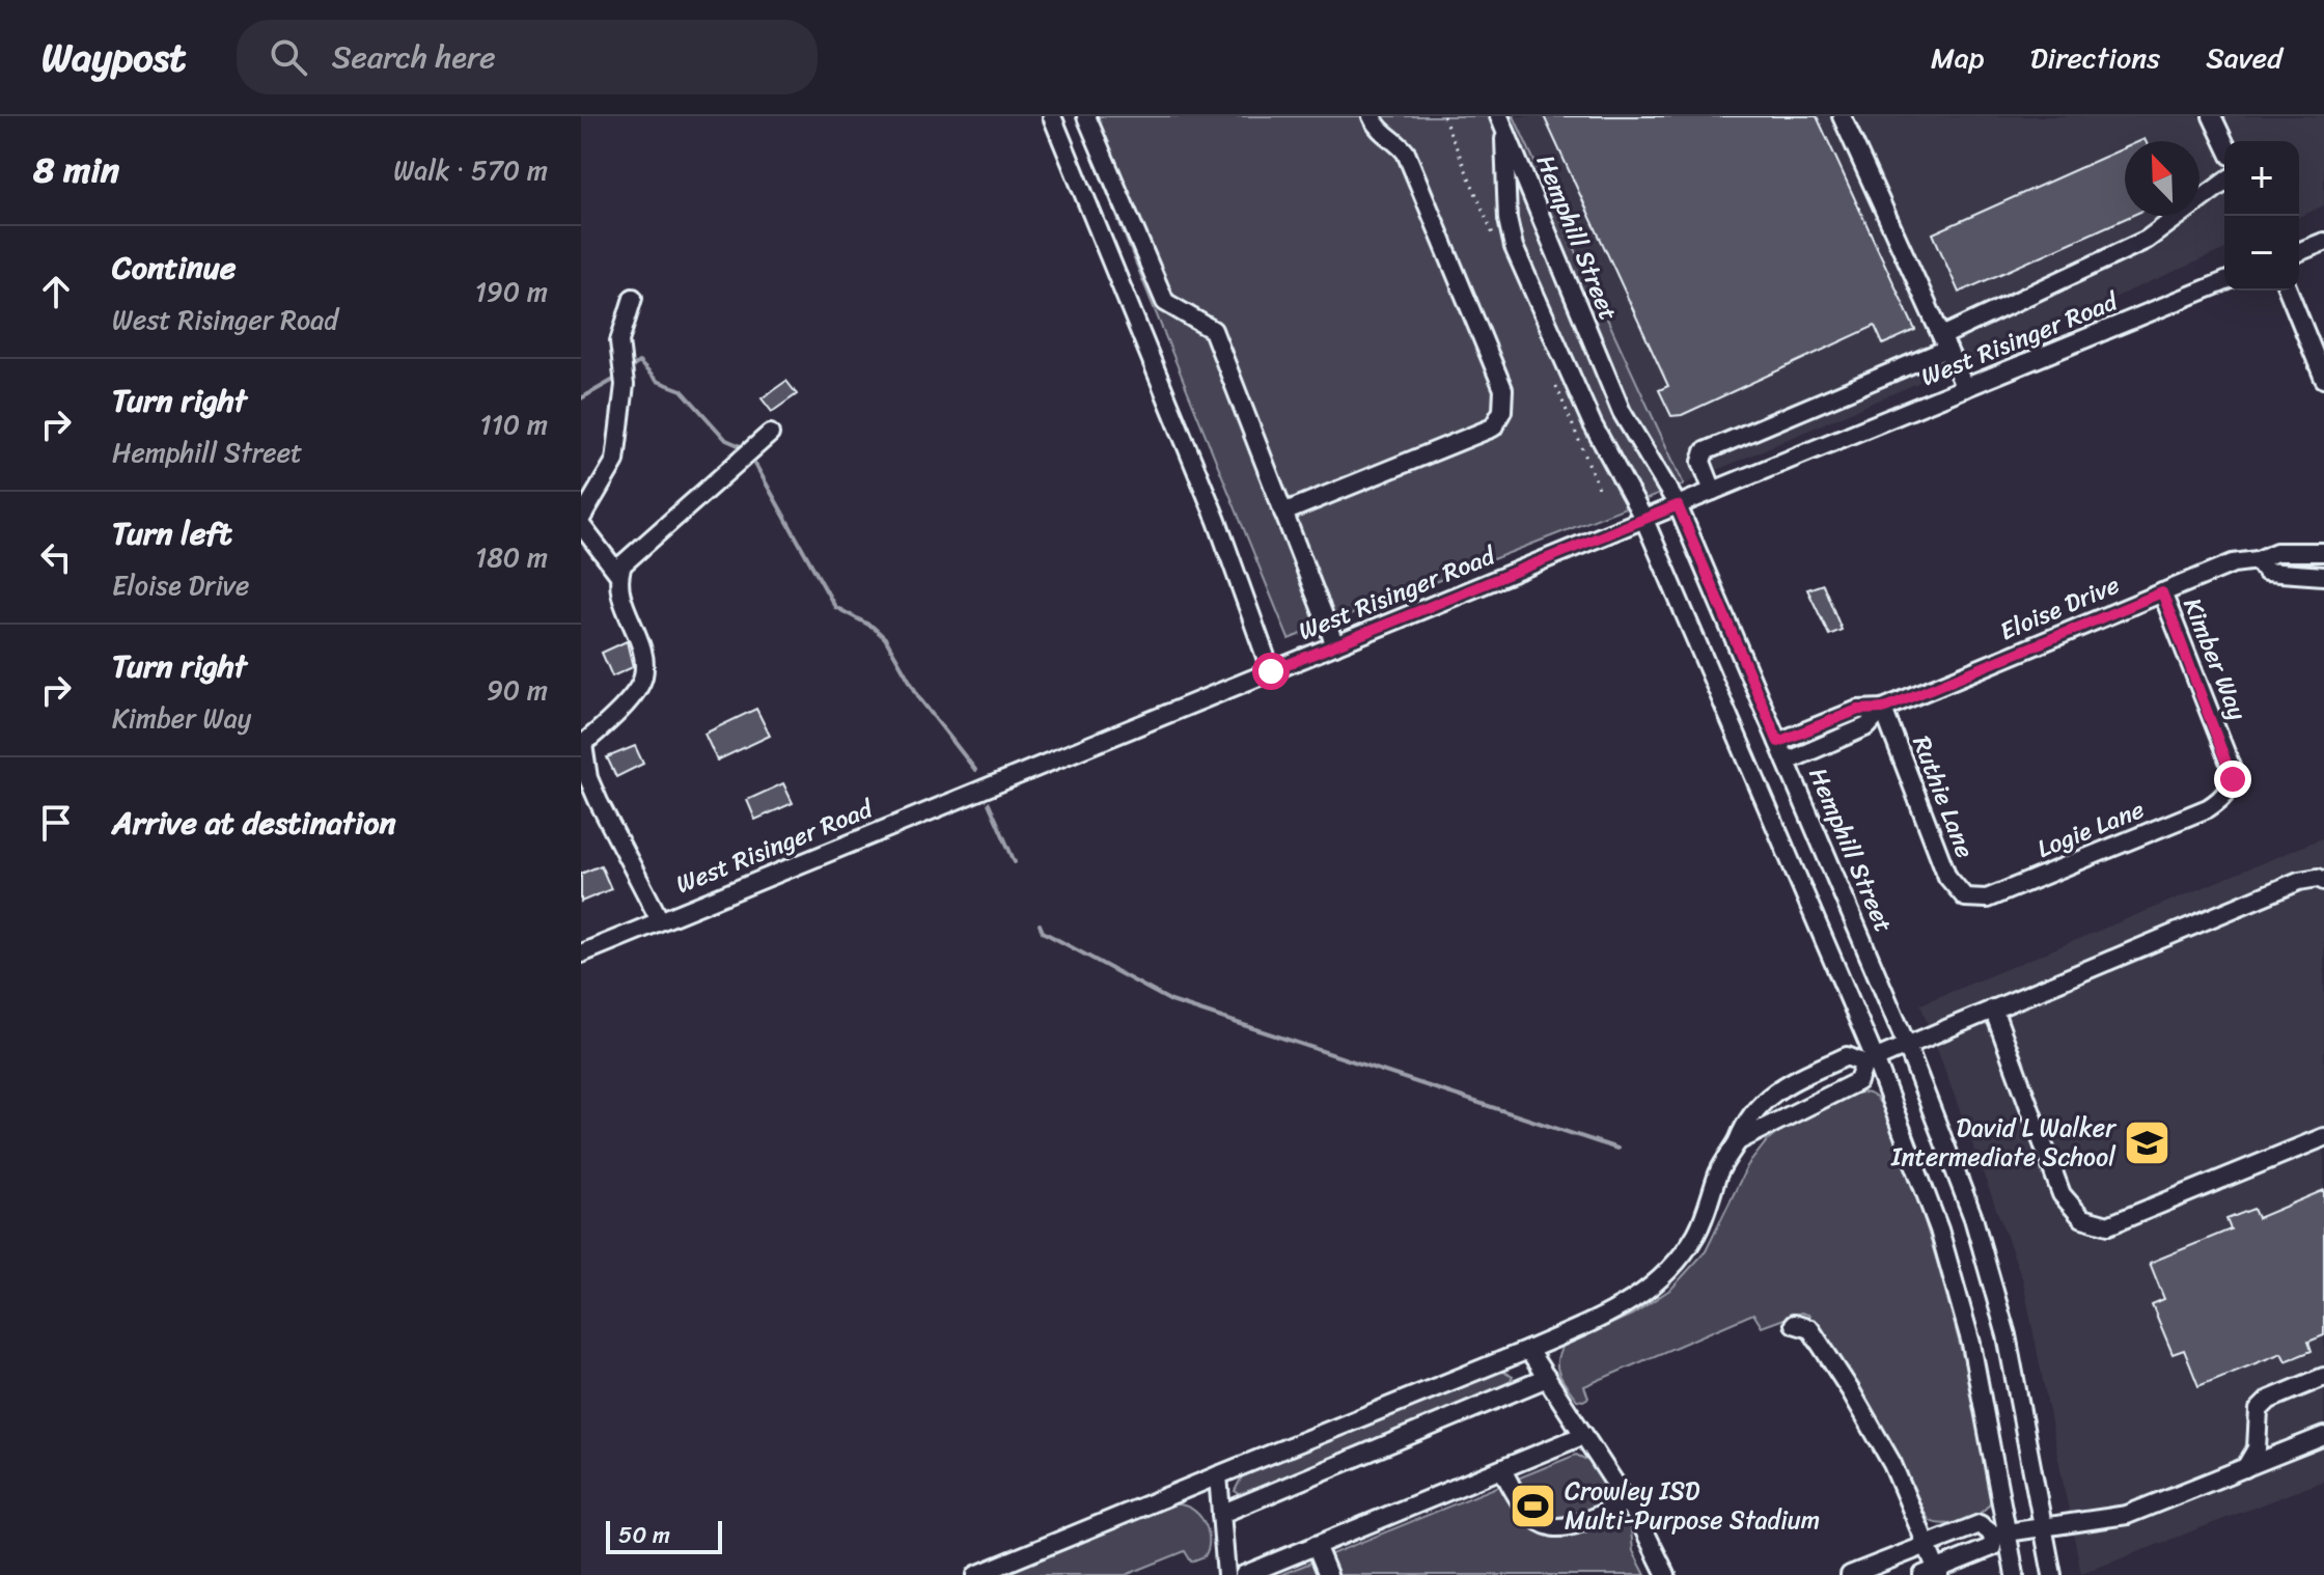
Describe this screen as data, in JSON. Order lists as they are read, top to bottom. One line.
{"streets":{"street":["Hemphill Street","West Risinger Road","Eloise Drive","Kimber Way","Ruthie Lane","Logie Lane"]},"crossings":[["Hemphill Street","West Risinger Road"],["Hemphill Street","Eloise Drive"],["Eloise Drive","Kimber Way"],["Eloise Drive","Ruthie Lane"],["Kimber Way","Logie Lane"],["Ruthie Lane","Logie Lane"]],"places":{"school or university":["David L Walker Intermediate School"],"sports":["Crowley ISD Multi-Purpose Stadium"]},"scale_bar":"50 m","north":"top left","page":{"header":"Waypost","search":"Search here","nav":["Map","Directions","Saved"],"heading":["8 min","Walk · 570 m"],"map_buttons":["+","−"],"list":[["Continue","West Risinger Road","190 m"],["Turn right","Hemphill Street","110 m"],["Turn left","Eloise Drive","180 m"],["Turn right","Kimber Way","90 m"],"Arrive at destination"],"scale":"50 m"}}
